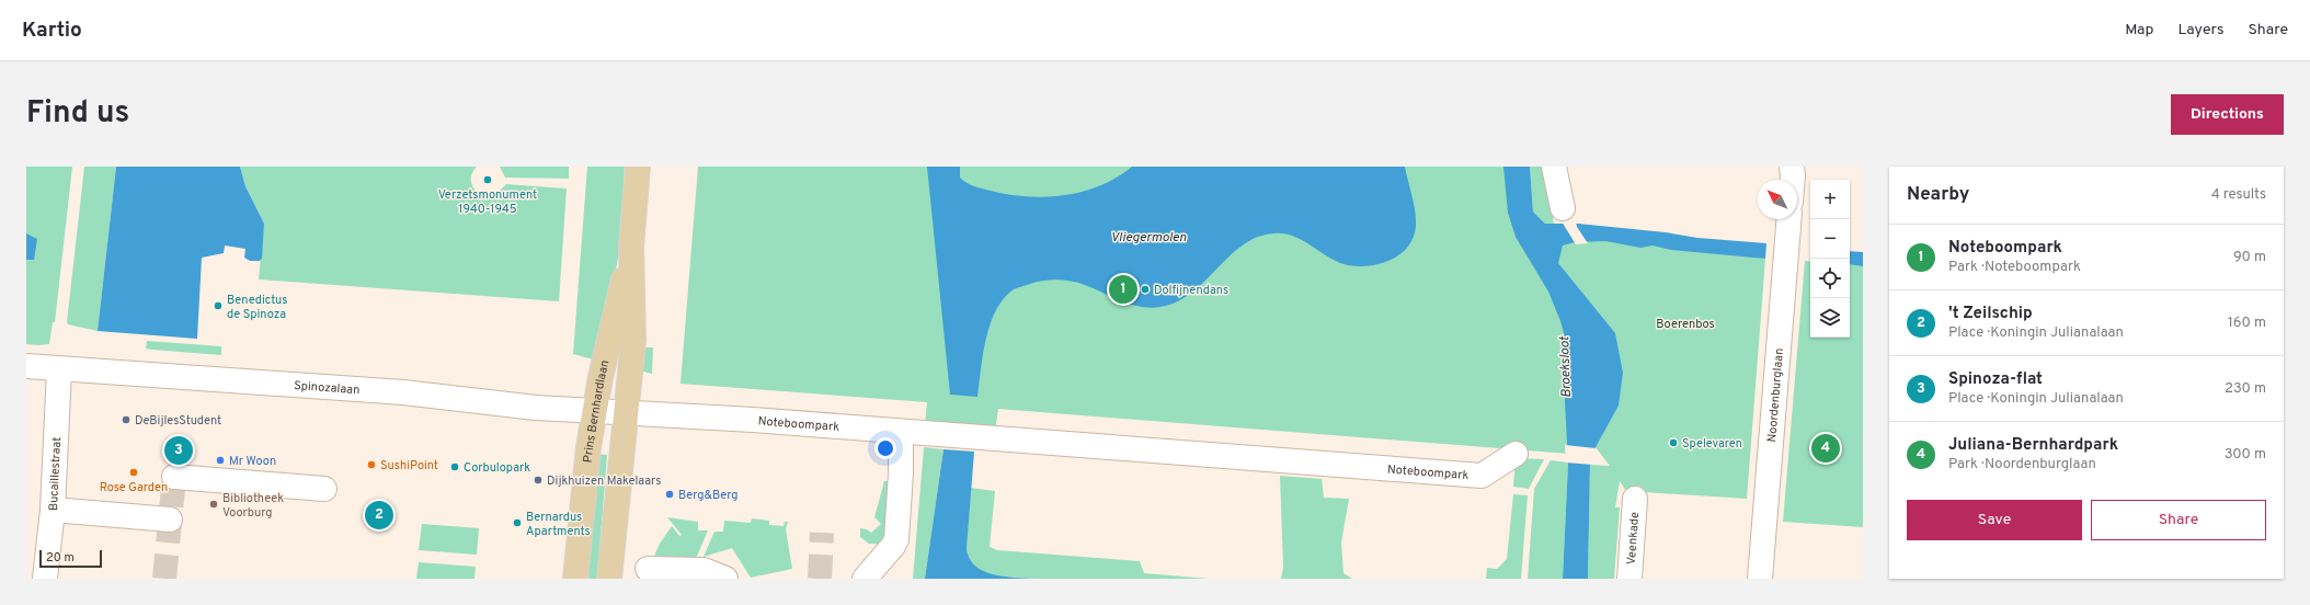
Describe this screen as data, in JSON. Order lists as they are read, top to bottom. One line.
{"streets":{"main road":["Prins Bernhardlaan"],"street":["Spinozalaan","Noordenburglaan","Noteboompark","Bucaillestraat","Veenkade"]},"crossings":[["Spinozalaan","Prins Bernhardlaan"],["Spinozalaan","Noteboompark"],["Spinozalaan","Bucaillestraat"],["Prins Bernhardlaan","Noteboompark"]],"water":["Vliegermolen","Broeksloot"],"parks":["Boerenbos"],"places":["Verzetsmonument 1940-1945","Dolfijnendans","Benedictus de Spinoza","DeBijlesStudent","Spelevaren","Mr Woon","SushiPoint","Corbulopark","Rose Garden","Dijkhuizen Makelaars","Berg&Berg","Bibliotheek Voorburg","Bernardus Apartments"],"scale_bar":"20 m","north":"top left","page":{"header":"Kartio","nav":["Map","Layers","Share"],"title":"Find us","buttons":["Directions",["Save","Share"]],"heading":["Nearby","4 results"],"map_buttons":["+","−"],"list":[{"mark":"1","name":"Noteboompark","note":"Park · Noteboompark","value":"90 m"},{"mark":"2","name":"'t Zeilschip","note":"Place · Koningin Julianalaan","value":"160 m"},{"mark":"3","name":"Spinoza-flat","note":"Place · Koningin Julianalaan","value":"230 m"},{"mark":"4","name":"Juliana-Bernhardpark","note":"Park · Noordenburglaan","value":"300 m"}],"pins":["1","4","3","2"],"scale":"20 m"}}
